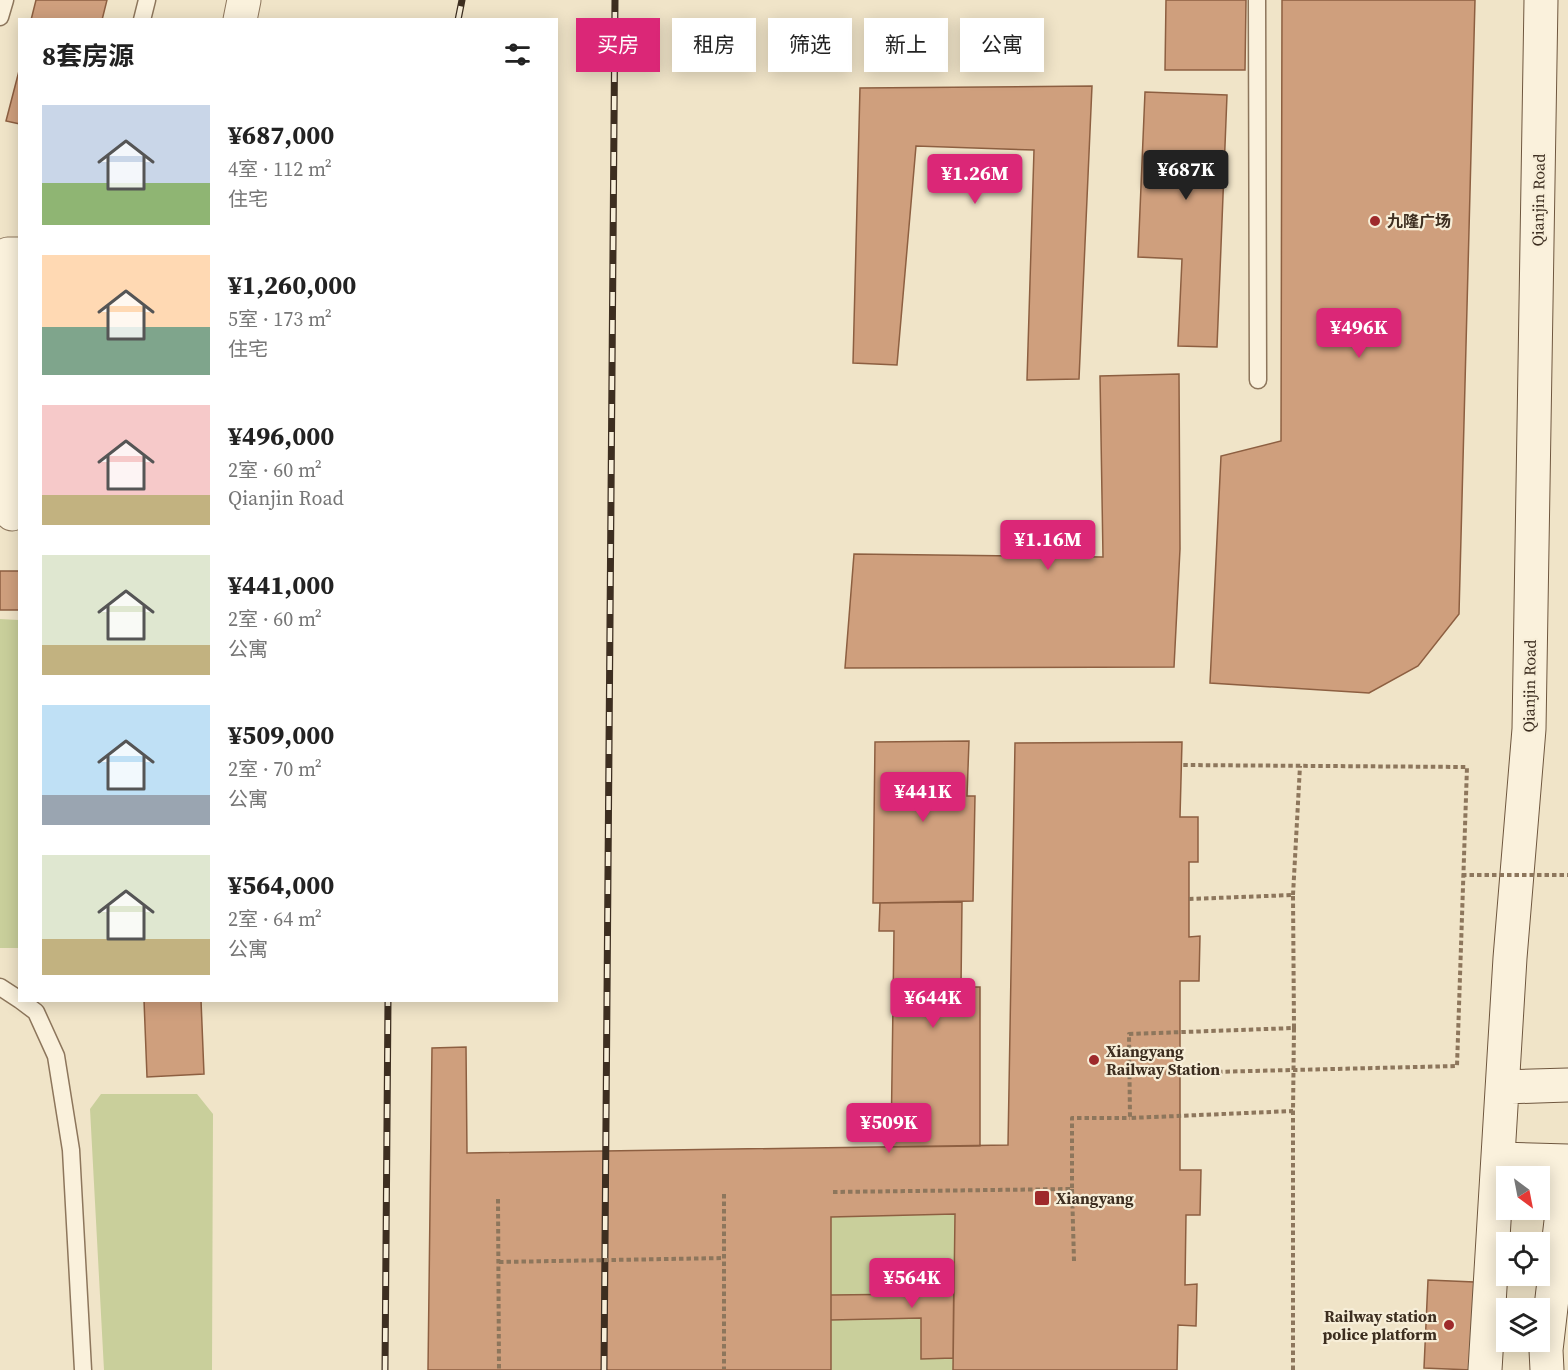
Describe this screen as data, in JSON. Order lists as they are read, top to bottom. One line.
{"streets":{"main road":["Qianjin Road"]},"places":{"other":["九隆广场","Xiangyang Railway Station","Railway station police platform"],"transit":["Xiangyang"]},"north":"bottom right","page":{"chip":["买房","租房","筛选","新上","公寓"],"heading":"8套房源","list":[{"name":"¥687,000","note":"4室 · 112 m² · 住宅"},{"name":"¥1,260,000","note":"5室 · 173 m² · 住宅"},{"name":"¥496,000","note":"2室 · 60 m² · Qianjin Road"},{"name":"¥441,000","note":"2室 · 60 m² · 公寓"},{"name":"¥509,000","note":"2室 · 70 m² · 公寓"},{"name":"¥564,000","note":"2室 · 64 m² · 公寓"}],"price":["¥687K","¥1.26M","¥496K","¥1.16M","¥441K","¥644K","¥509K","¥564K"]}}
